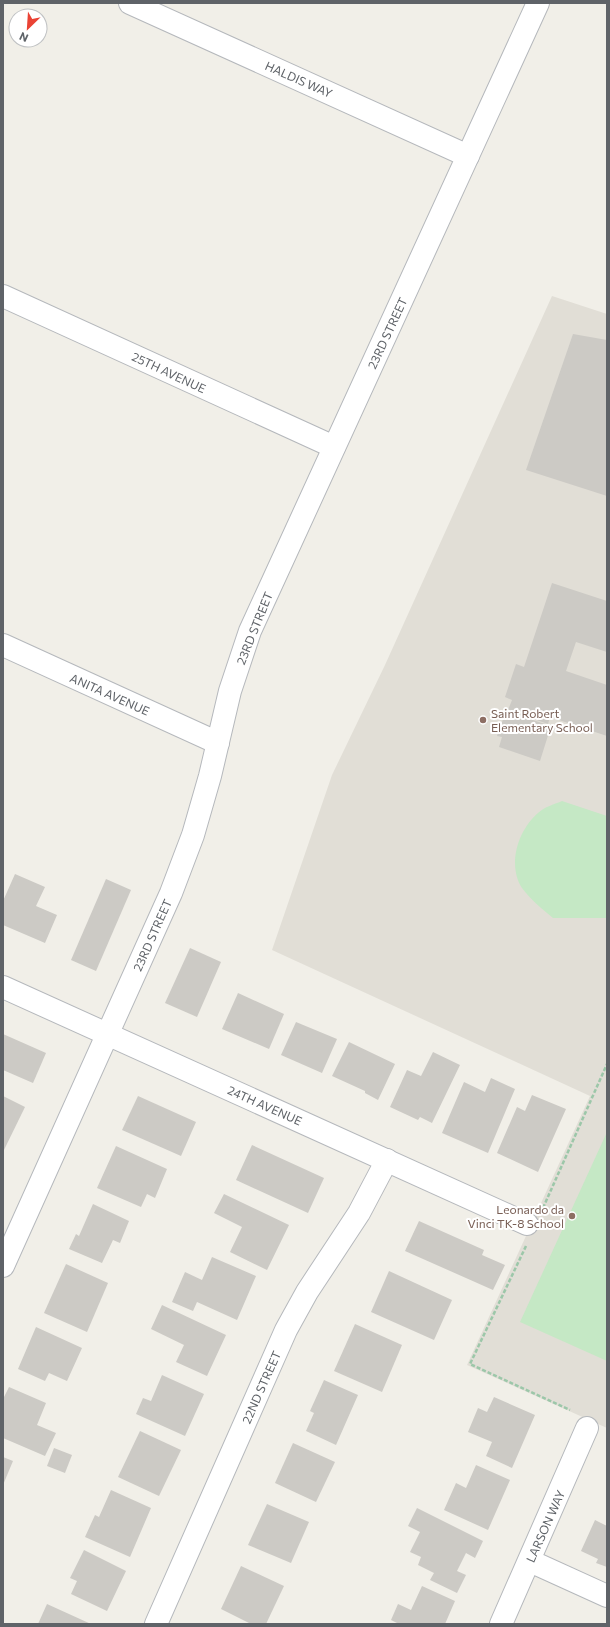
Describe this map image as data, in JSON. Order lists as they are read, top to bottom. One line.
{"streets":{"street":["HALDIS WAY","23RD STREET","25TH AVENUE","ANITA AVENUE","24TH AVENUE","22ND STREET","LARSON WAY"]},"crossings":[["HALDIS WAY","23RD STREET"],["23RD STREET","25TH AVENUE"],["23RD STREET","ANITA AVENUE"],["23RD STREET","24TH AVENUE"],["24TH AVENUE","22ND STREET"]],"places":["Saint Robert Elementary School","Leonardo da Vinci TK-8 School"],"north":"bottom left"}
